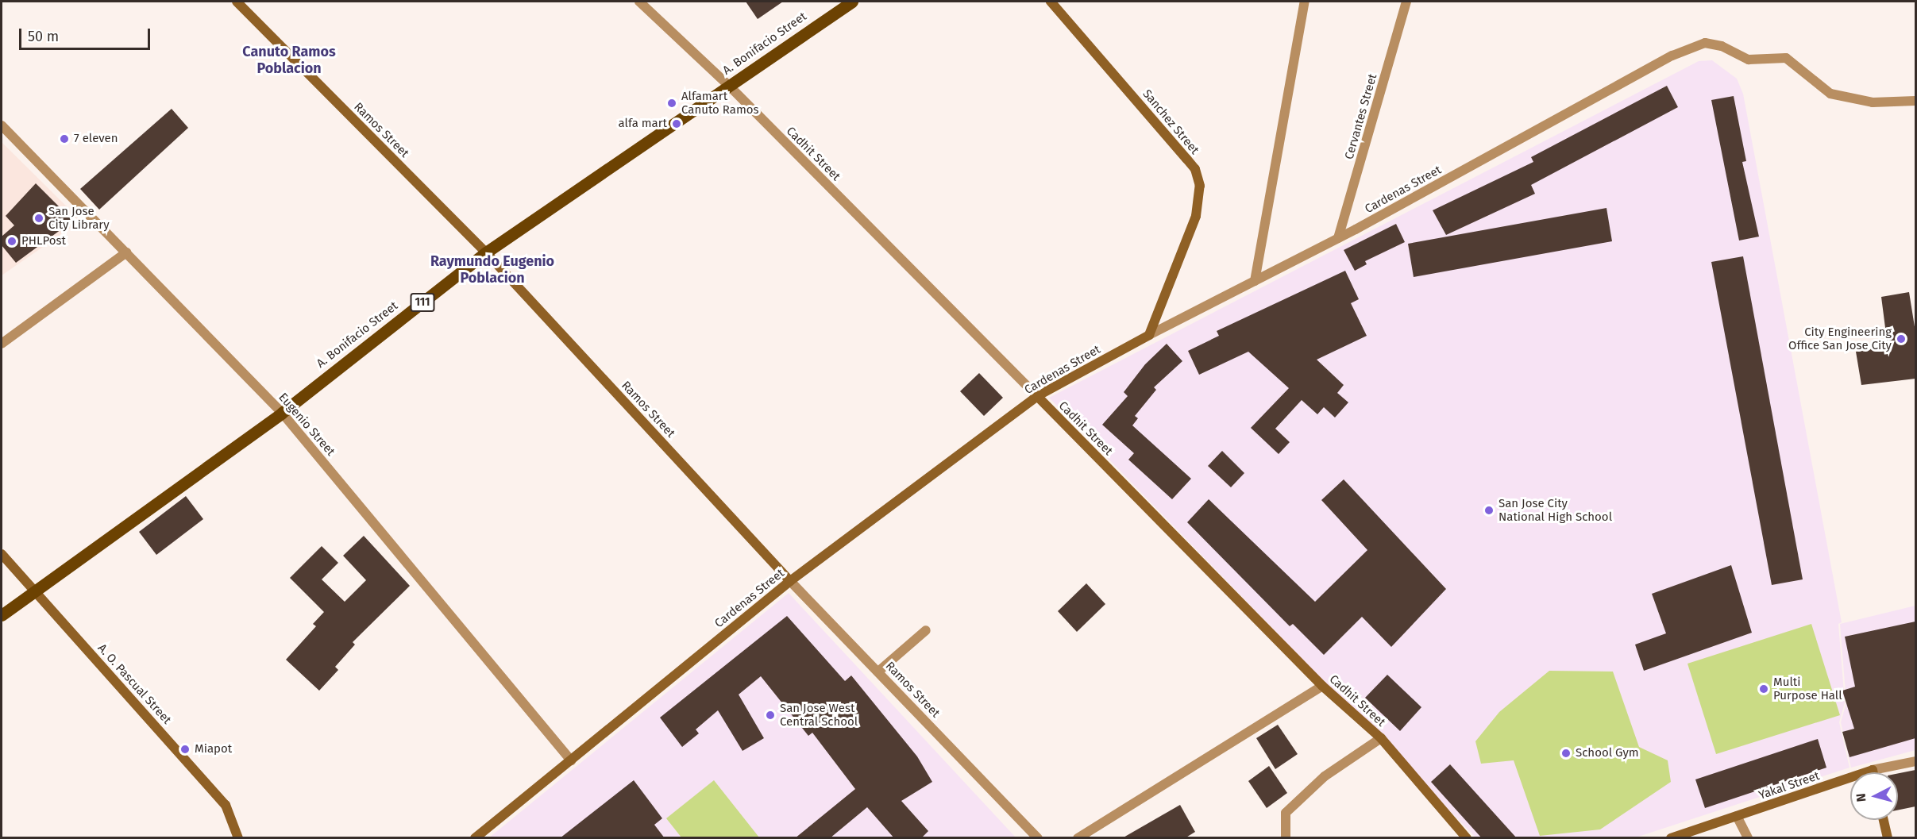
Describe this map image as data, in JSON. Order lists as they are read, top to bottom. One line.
{"streets":{"main road":["A. Bonifacio Street","111"],"street":["Cervantes Street","Sanchez Street","Ramos Street","Cadhit Street","Cardenas Street","Eugenio Street","A. O. Pascual Street","Yakal Street"]},"crossings":[["A. Bonifacio Street","Ramos Street"],["A. Bonifacio Street","Cadhit Street"],["A. Bonifacio Street","Eugenio Street"],["A. Bonifacio Street","A. O. Pascual Street"],["Cervantes Street","Cardenas Street"],["Sanchez Street","Cardenas Street"],["Ramos Street","Cardenas Street"],["Cadhit Street","Cardenas Street"],["Cardenas Street","Eugenio Street"]],"districts":["Canuto Ramos Poblacion","Raymundo Eugenio Poblacion"],"places":["Alfamart Canuto Ramos","alfa mart","7 eleven","San Jose City Library","PHLPost","City Engineering Office San Jose City","San Jose City National High School","Multi Purpose Hall","San Jose West Central School","Miapot","School Gym"],"scale_bar":"50 m","north":"left"}
